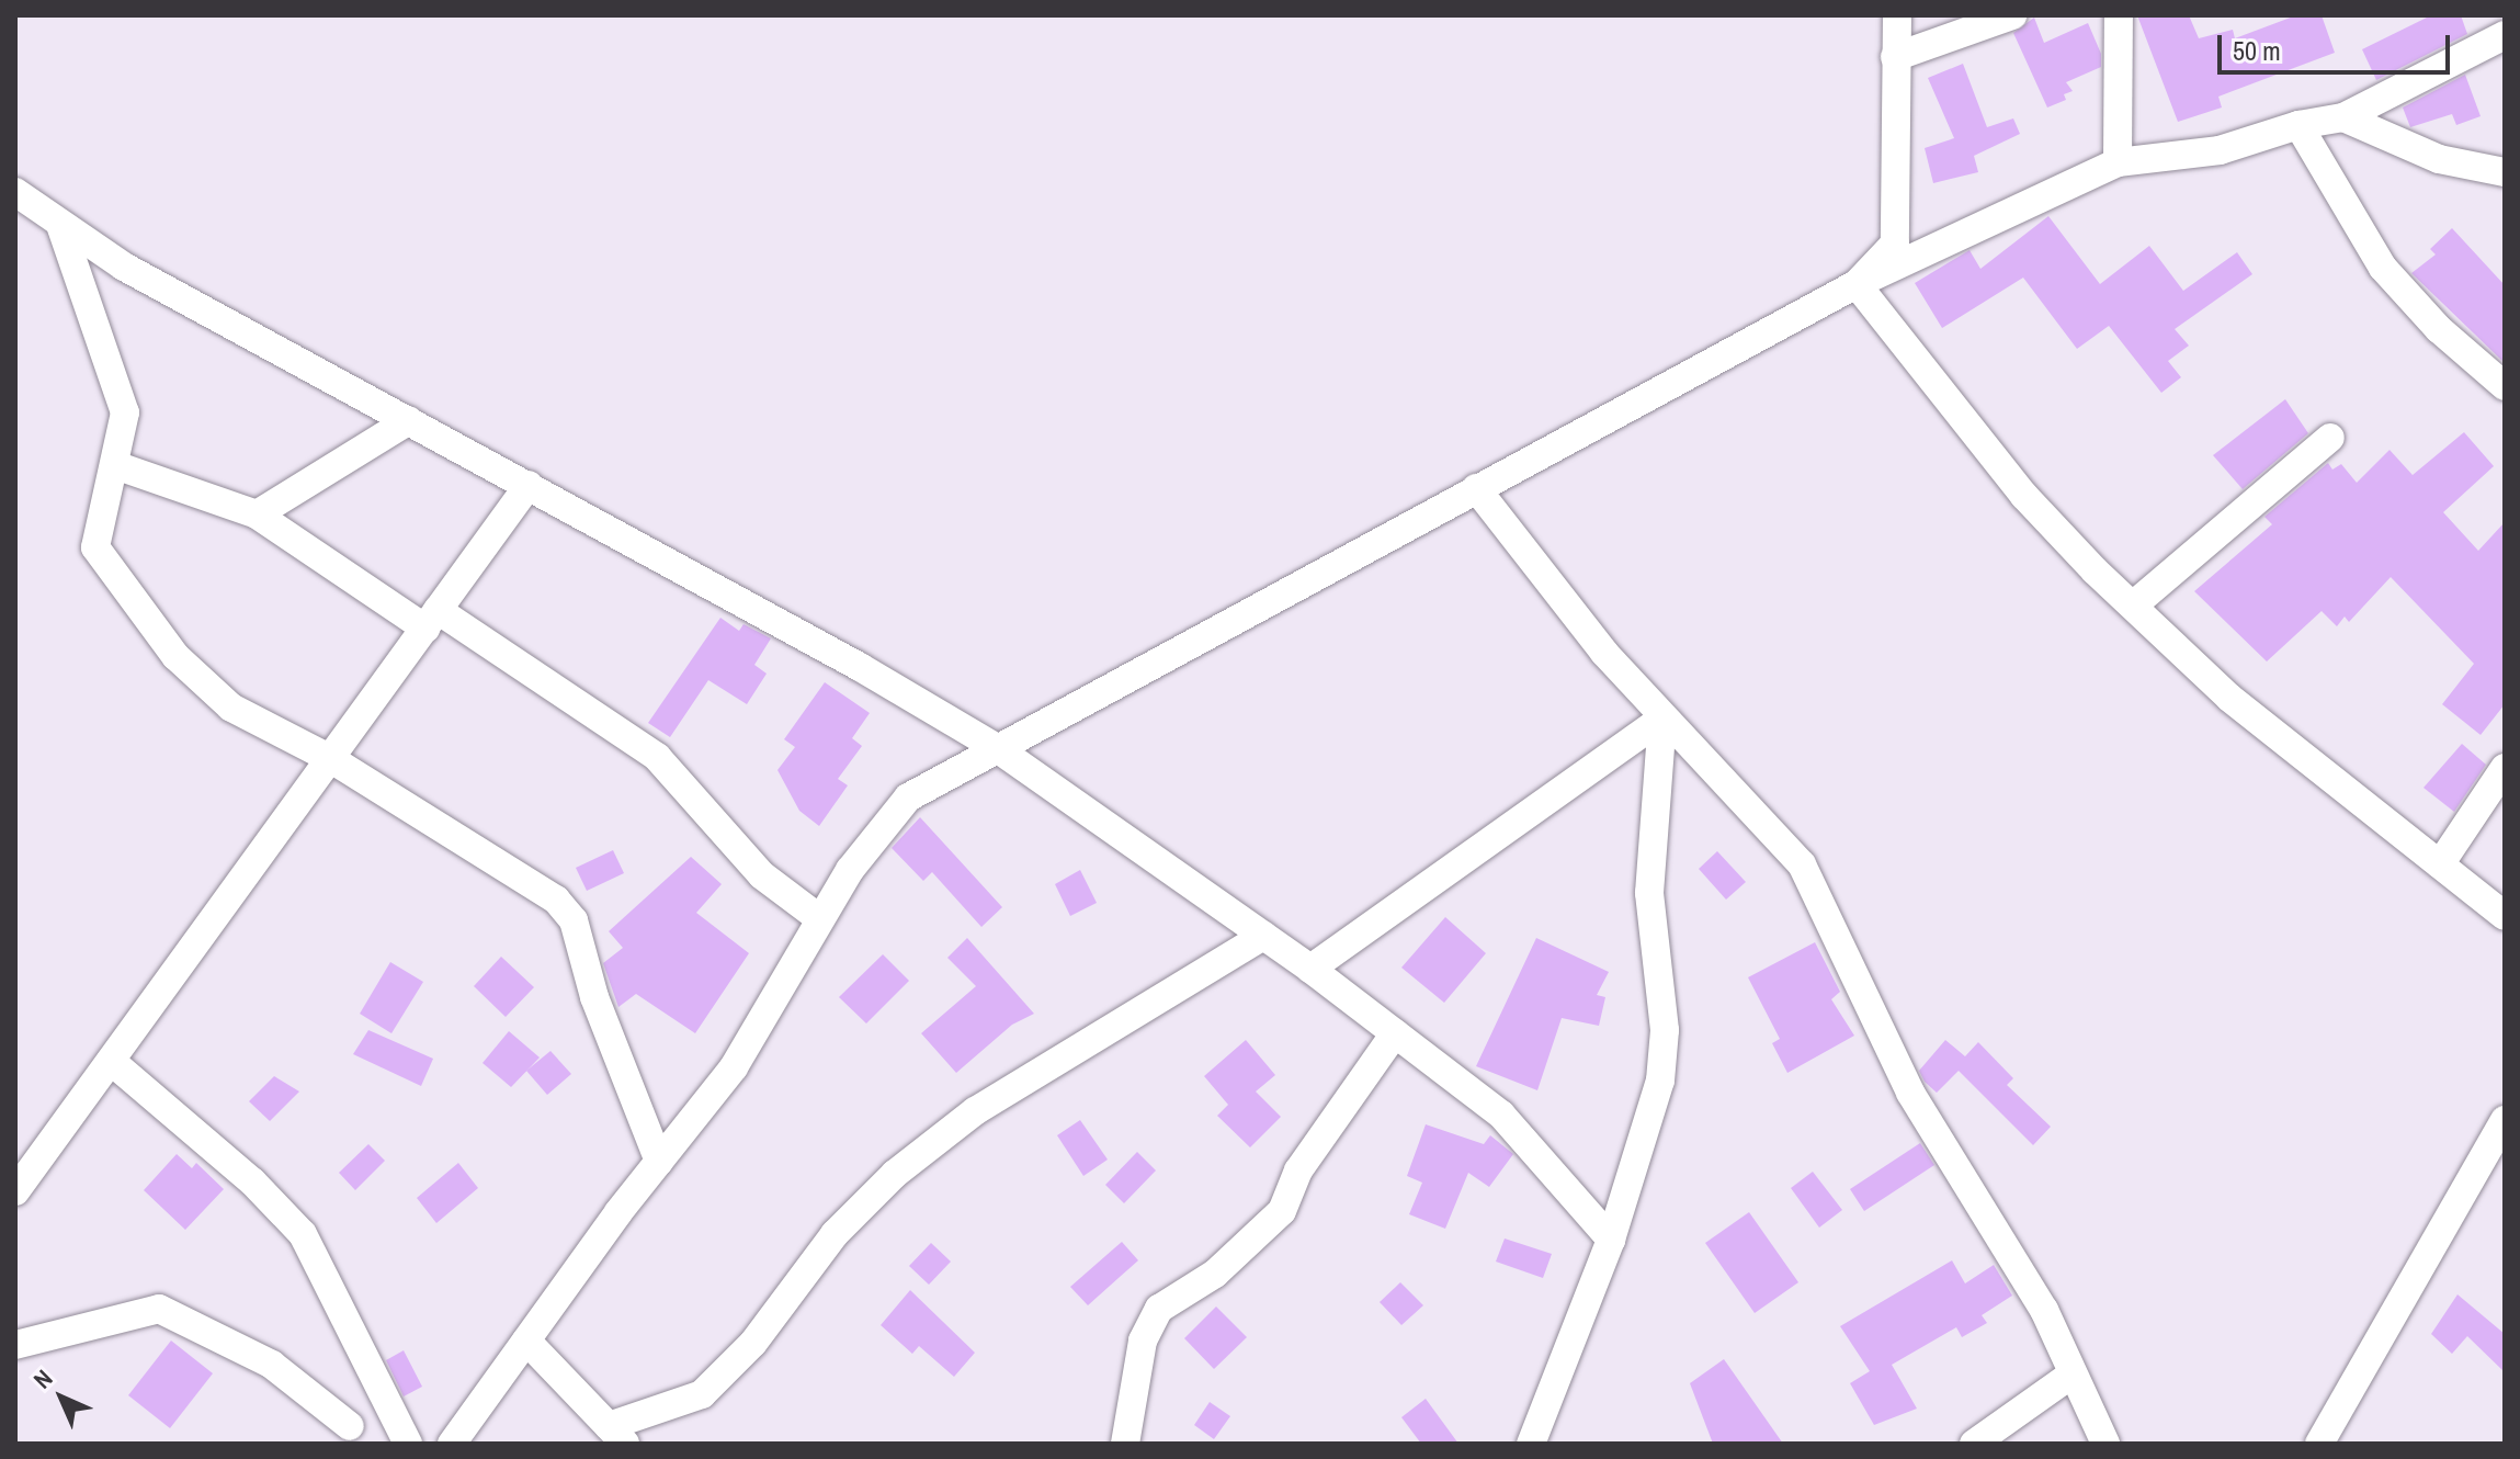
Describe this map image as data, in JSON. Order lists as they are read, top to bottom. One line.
{"scale_bar":"50 m","north":"top left"}
